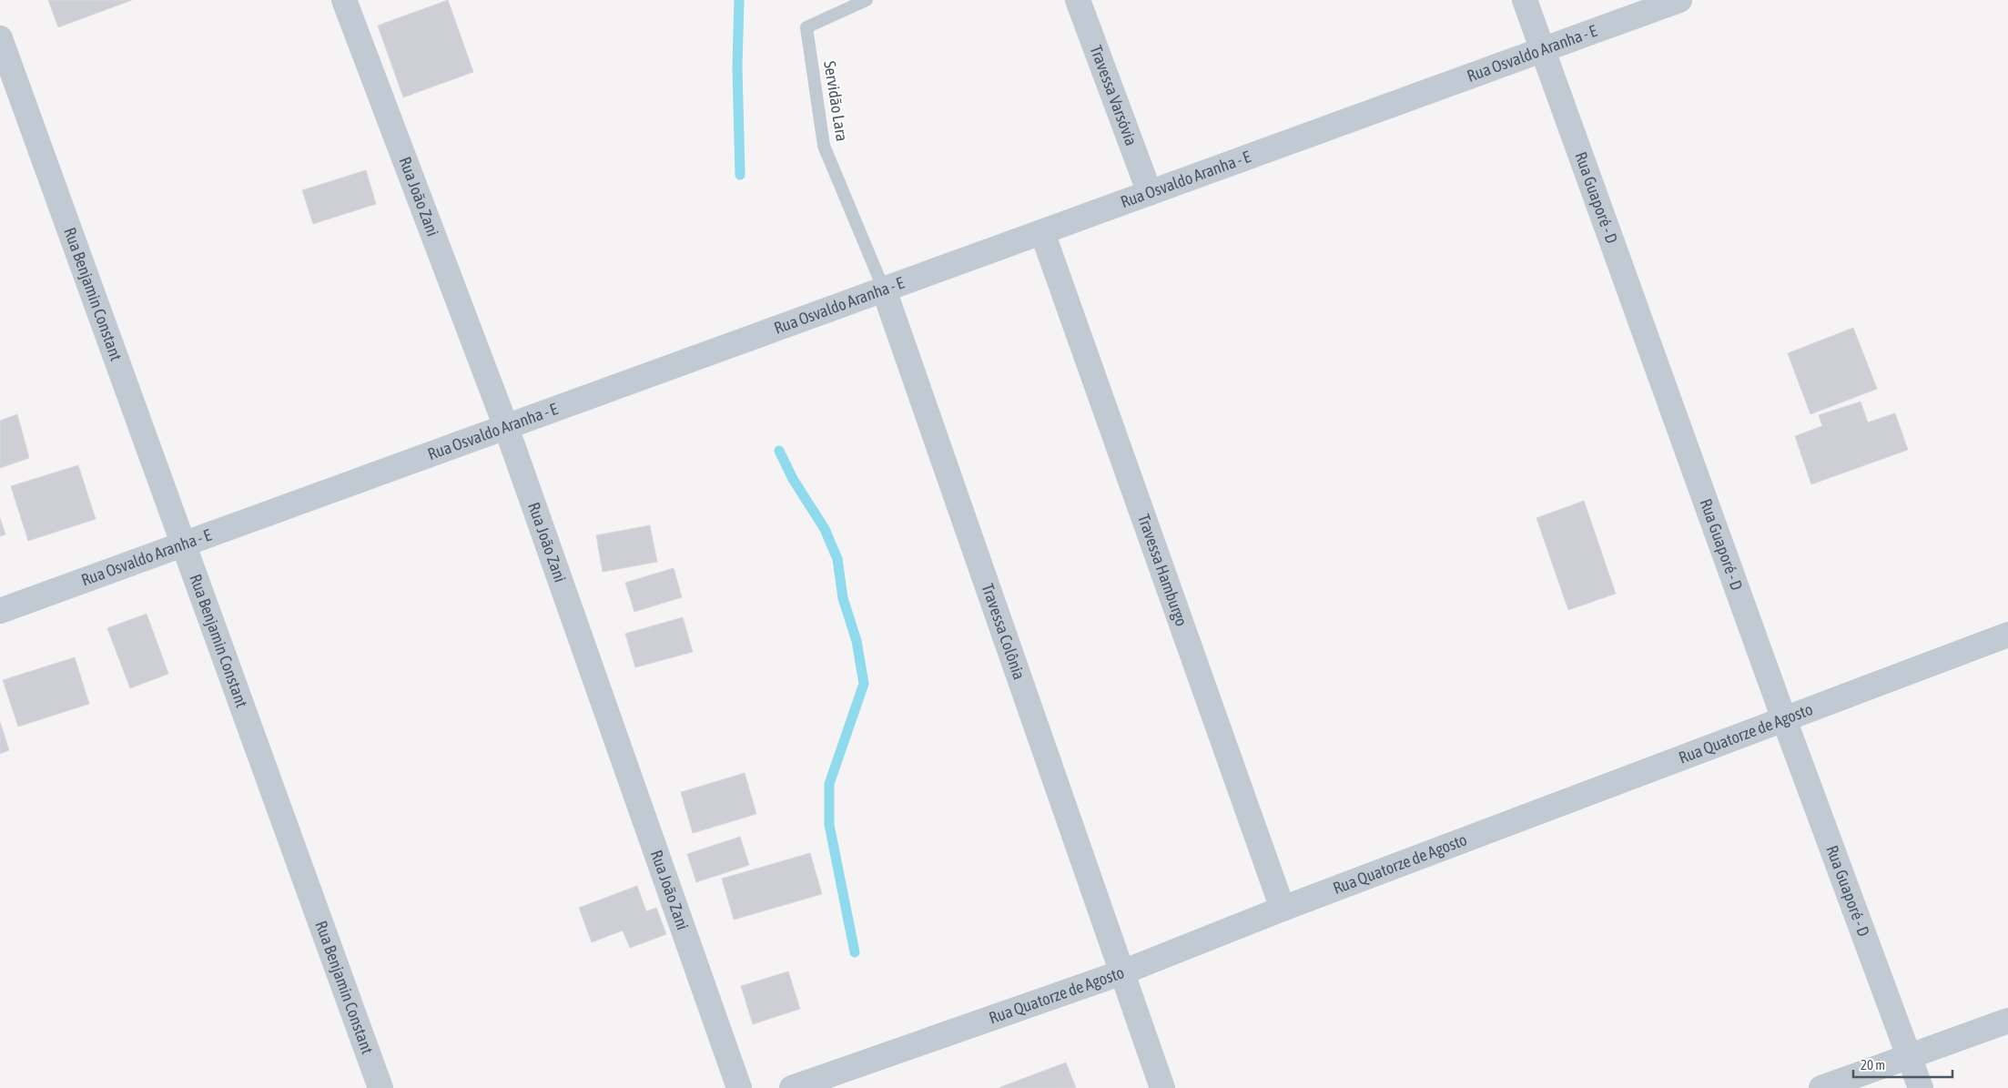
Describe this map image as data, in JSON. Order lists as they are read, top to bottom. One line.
{"streets":{"street":["Rua Osvaldo Aranha - E","Travessa Varsóvia","Rua João Zani","Rua Guaporé - D","Rua Benjamin Constant","Travessa Hamburgo","Travessa Colônia","Rua Quatorze de Agosto"],"lane":["Servidão Lara"]},"crossings":[["Rua Osvaldo Aranha - E","Travessa Varsóvia"],["Rua Osvaldo Aranha - E","Servidão Lara"],["Rua Osvaldo Aranha - E","Rua João Zani"],["Rua Osvaldo Aranha - E","Rua Guaporé - D"],["Rua Osvaldo Aranha - E","Rua Benjamin Constant"],["Rua Osvaldo Aranha - E","Travessa Hamburgo"],["Rua Osvaldo Aranha - E","Travessa Colônia"],["Servidão Lara","Travessa Colônia"],["Rua Guaporé - D","Rua Quatorze de Agosto"],["Travessa Hamburgo","Rua Quatorze de Agosto"],["Travessa Colônia","Rua Quatorze de Agosto"]],"scale_bar":"20 m"}
